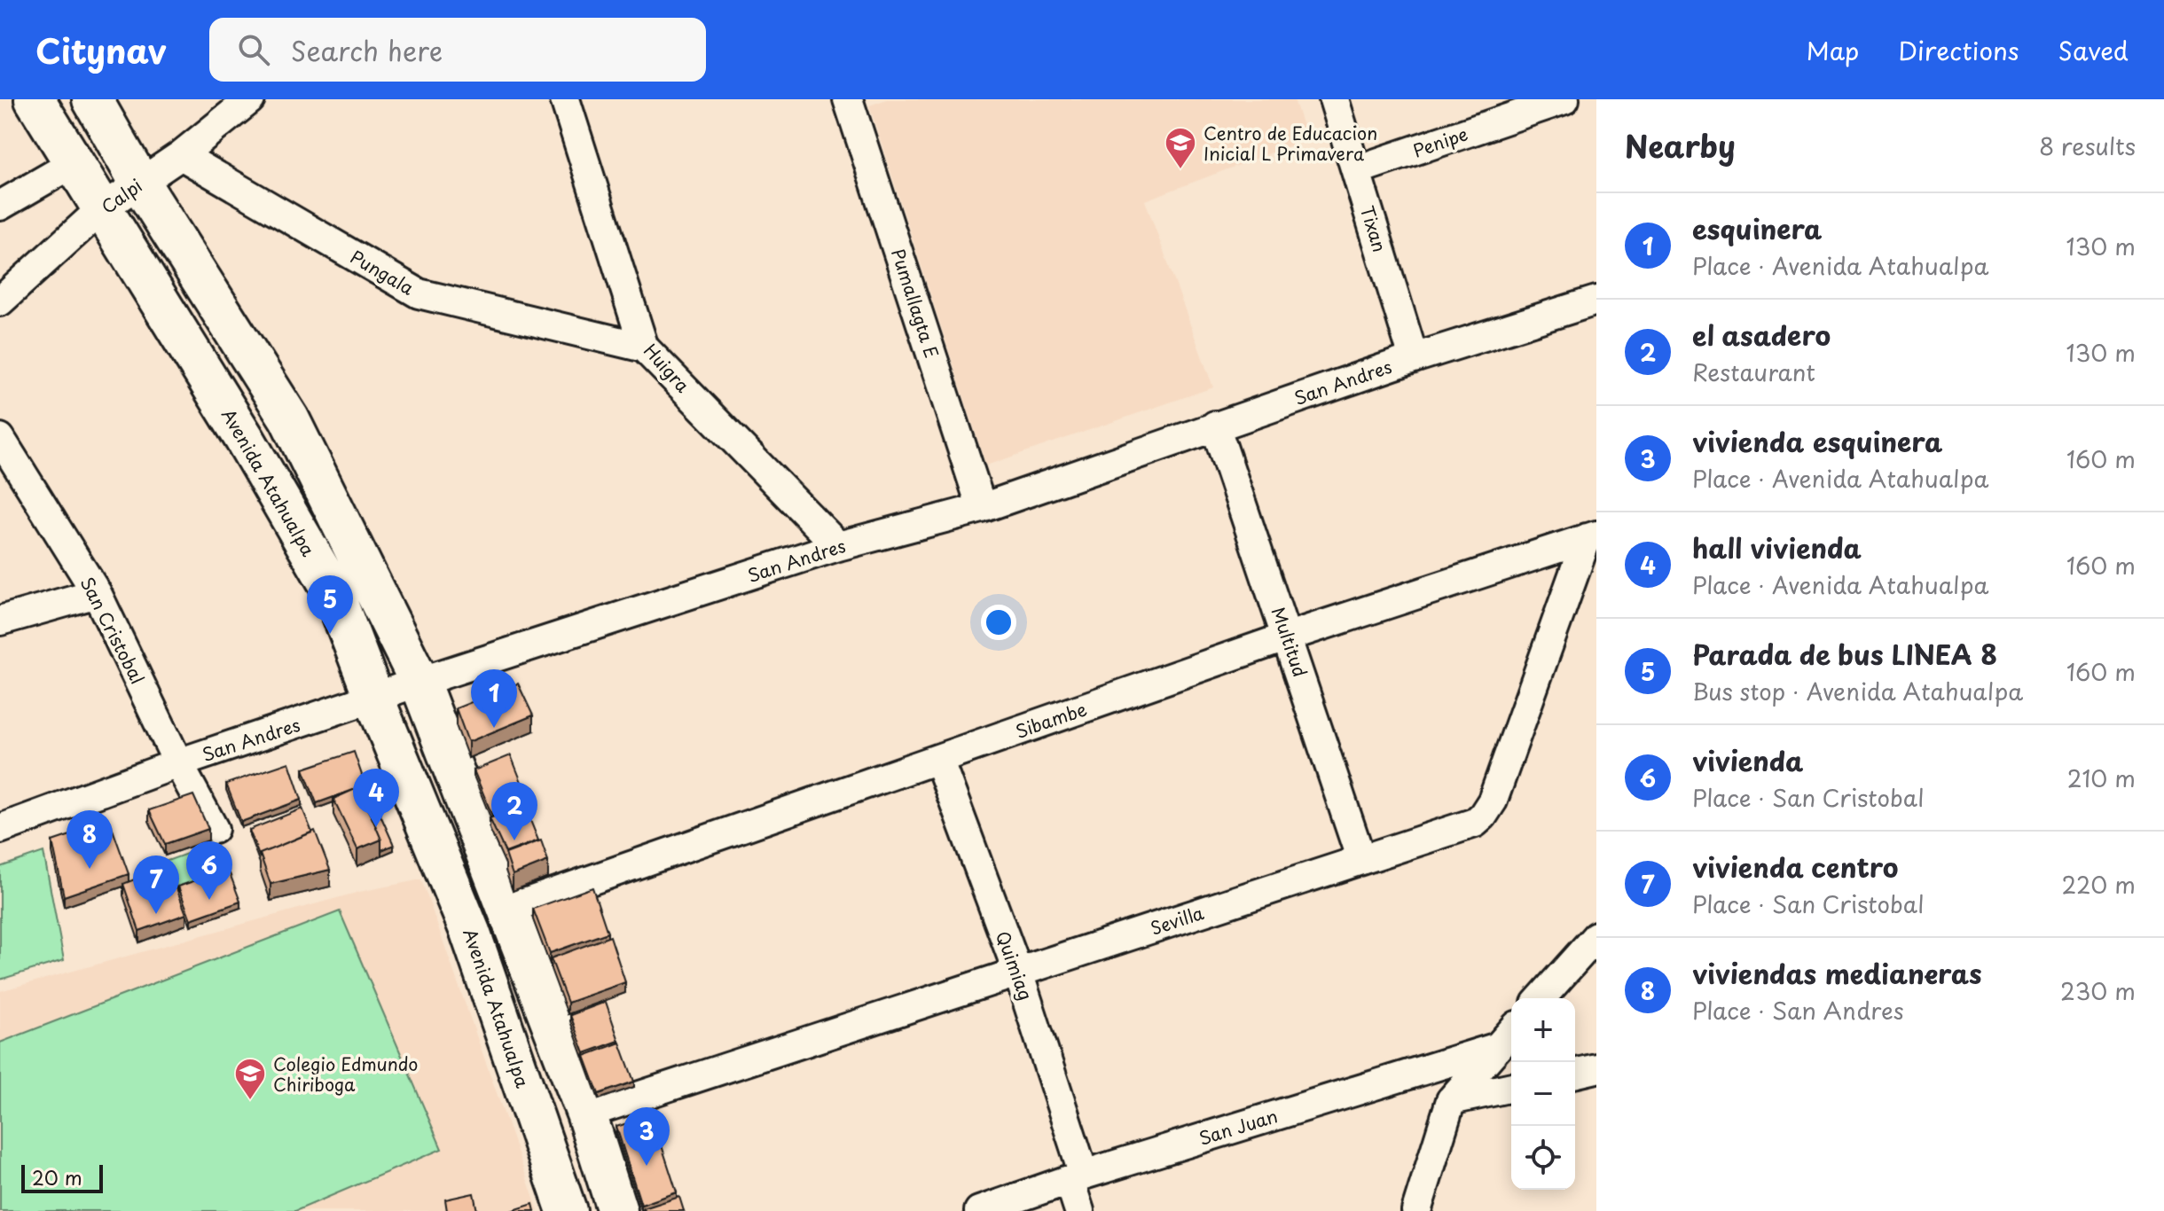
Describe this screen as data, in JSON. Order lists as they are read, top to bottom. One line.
{"streets":{"main road":["Avenida Atahualpa"],"street":["Penipe","Calpi","Tixan","Pungala","Pumallagta E","Huigra","San Andres","San Cristobal","Multitud","Sibambe","Sevilla","Quimiag","San Juan"]},"crossings":[["Penipe","Tixan"],["Calpi","Pungala"],["Calpi","Avenida Atahualpa"],["Tixan","San Andres"],["Pungala","Huigra"],["Pumallagta E","San Andres"],["Huigra","San Andres"],["San Andres","Avenida Atahualpa"],["San Andres","San Cristobal"],["San Andres","Multitud"],["Multitud","Sibambe"],["Multitud","Sevilla"],["Sibambe","Sevilla"],["Sibambe","Quimiag"],["Sevilla","Quimiag"],["Quimiag","San Juan"]],"places":{"school or university":["Centro de Educacion Inicial L Primavera","Colegio Edmundo Chiriboga"]},"scale_bar":"20 m","page":{"header":"Citynav","search":"Search here","nav":["Map","Directions","Saved"],"heading":["Nearby","8 results"],"list":[{"mark":"1","name":"esquinera","note":"Place · Avenida Atahualpa","value":"130 m"},{"mark":"2","name":"el asadero","note":"Restaurant","value":"130 m"},{"mark":"3","name":"vivienda esquinera","note":"Place · Avenida Atahualpa","value":"160 m"},{"mark":"4","name":"hall vivienda","note":"Place · Avenida Atahualpa","value":"160 m"},{"mark":"5","name":"Parada de bus LINEA 8","note":"Bus stop · Avenida Atahualpa","value":"160 m"},{"mark":"6","name":"vivienda","note":"Place · San Cristobal","value":"210 m"},{"mark":"7","name":"vivienda centro","note":"Place · San Cristobal","value":"220 m"},{"mark":"8","name":"viviendas medianeras","note":"Place · San Andres","value":"230 m"}],"pins":["5","1","4","2","8","6","7","3"],"map_buttons":["+","−"],"scale":"20 m"}}
